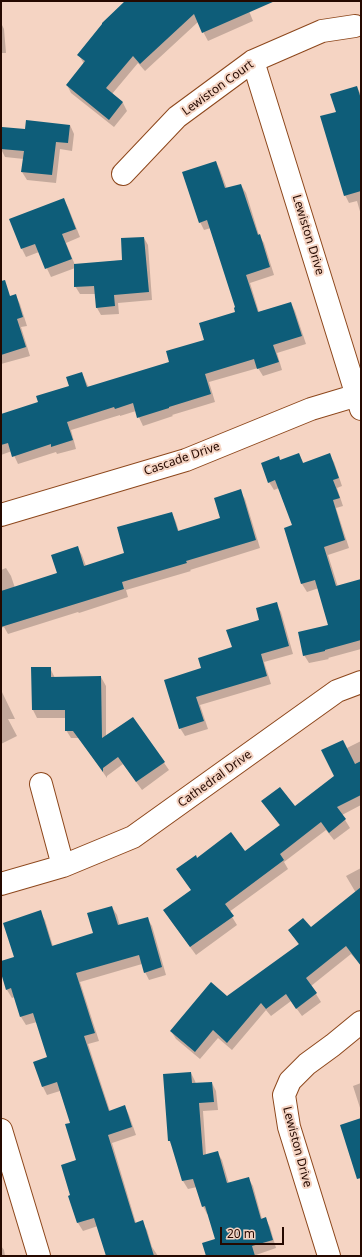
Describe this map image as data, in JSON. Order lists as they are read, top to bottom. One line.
{"streets":{"street":["Lewiston Court","Lewiston Drive","Cascade Drive","Cathedral Drive"]},"crossings":[["Lewiston Court","Lewiston Drive"],["Lewiston Drive","Cascade Drive"]],"scale_bar":"20 m"}
